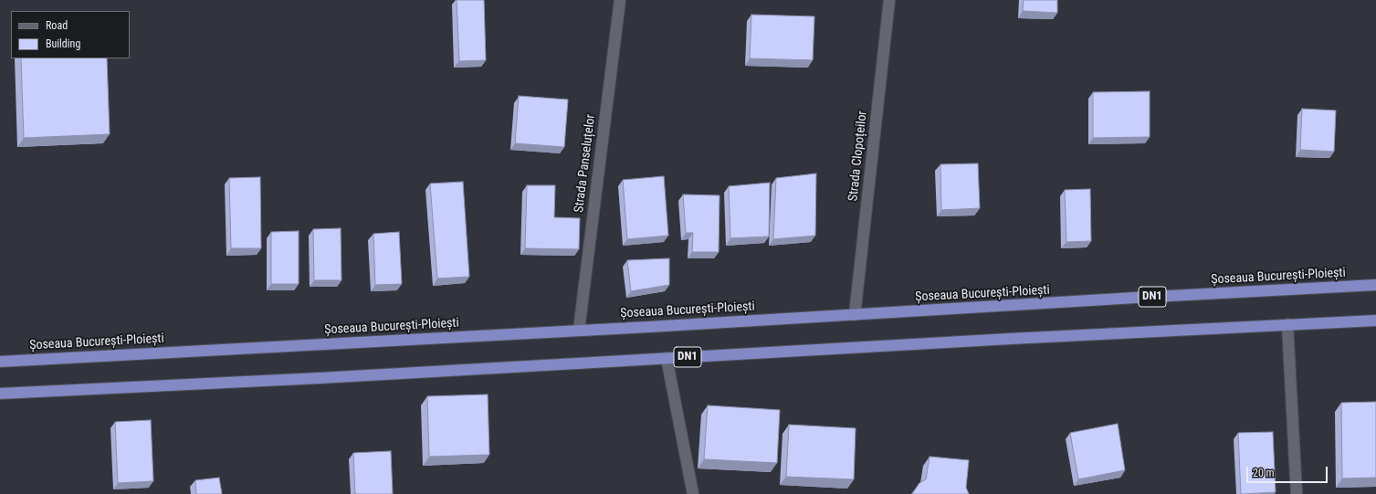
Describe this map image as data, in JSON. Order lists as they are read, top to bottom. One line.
{"streets":{"highway":["Șoseaua București-Ploiești","DN1"],"street":["Strada Clopoțeilor","Strada Panseluțelor"]},"crossings":[["Strada Clopoțeilor","Șoseaua București-Ploiești"],["Strada Panseluțelor","Șoseaua București-Ploiești"]],"legend":["Road","Building"],"scale_bar":"20 m"}
